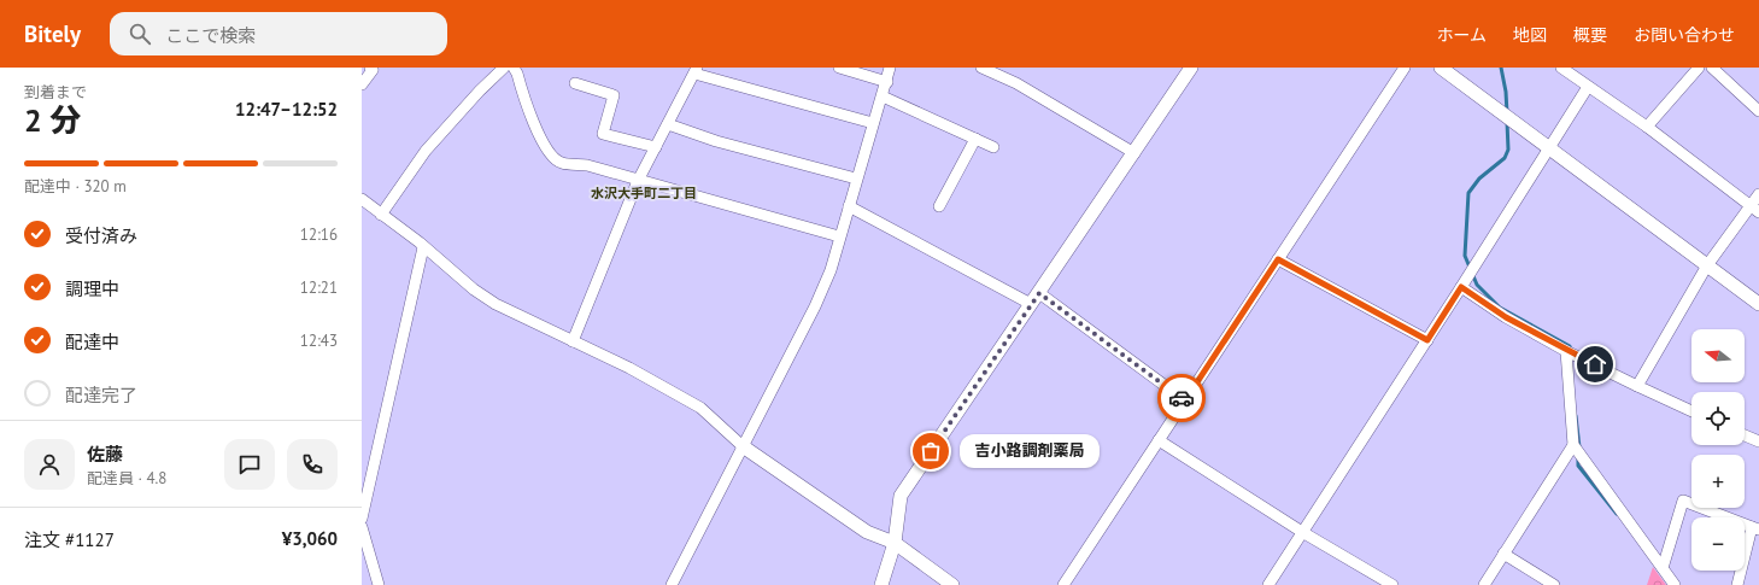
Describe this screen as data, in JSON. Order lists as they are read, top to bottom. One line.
{"districts":["水沢大手町二丁目"],"places":["吉小路調剤薬局"],"north":"left","page":{"header":"Bitely","search":"ここで検索","nav":["ホーム","地図","概要","お問い合わせ"],"heading":["2 分","到着まで","12:47–12:52"],"panel":["佐藤","配達員 · 4.8","注文 #1127","¥3,060"],"bar":"配達中 · 320 m","list":[["受付済み","12:16"],["調理中","12:21"],["配達中","12:43"],"配達完了"],"map_buttons":["+","−"],"bubble":"吉小路調剤薬局"}}
